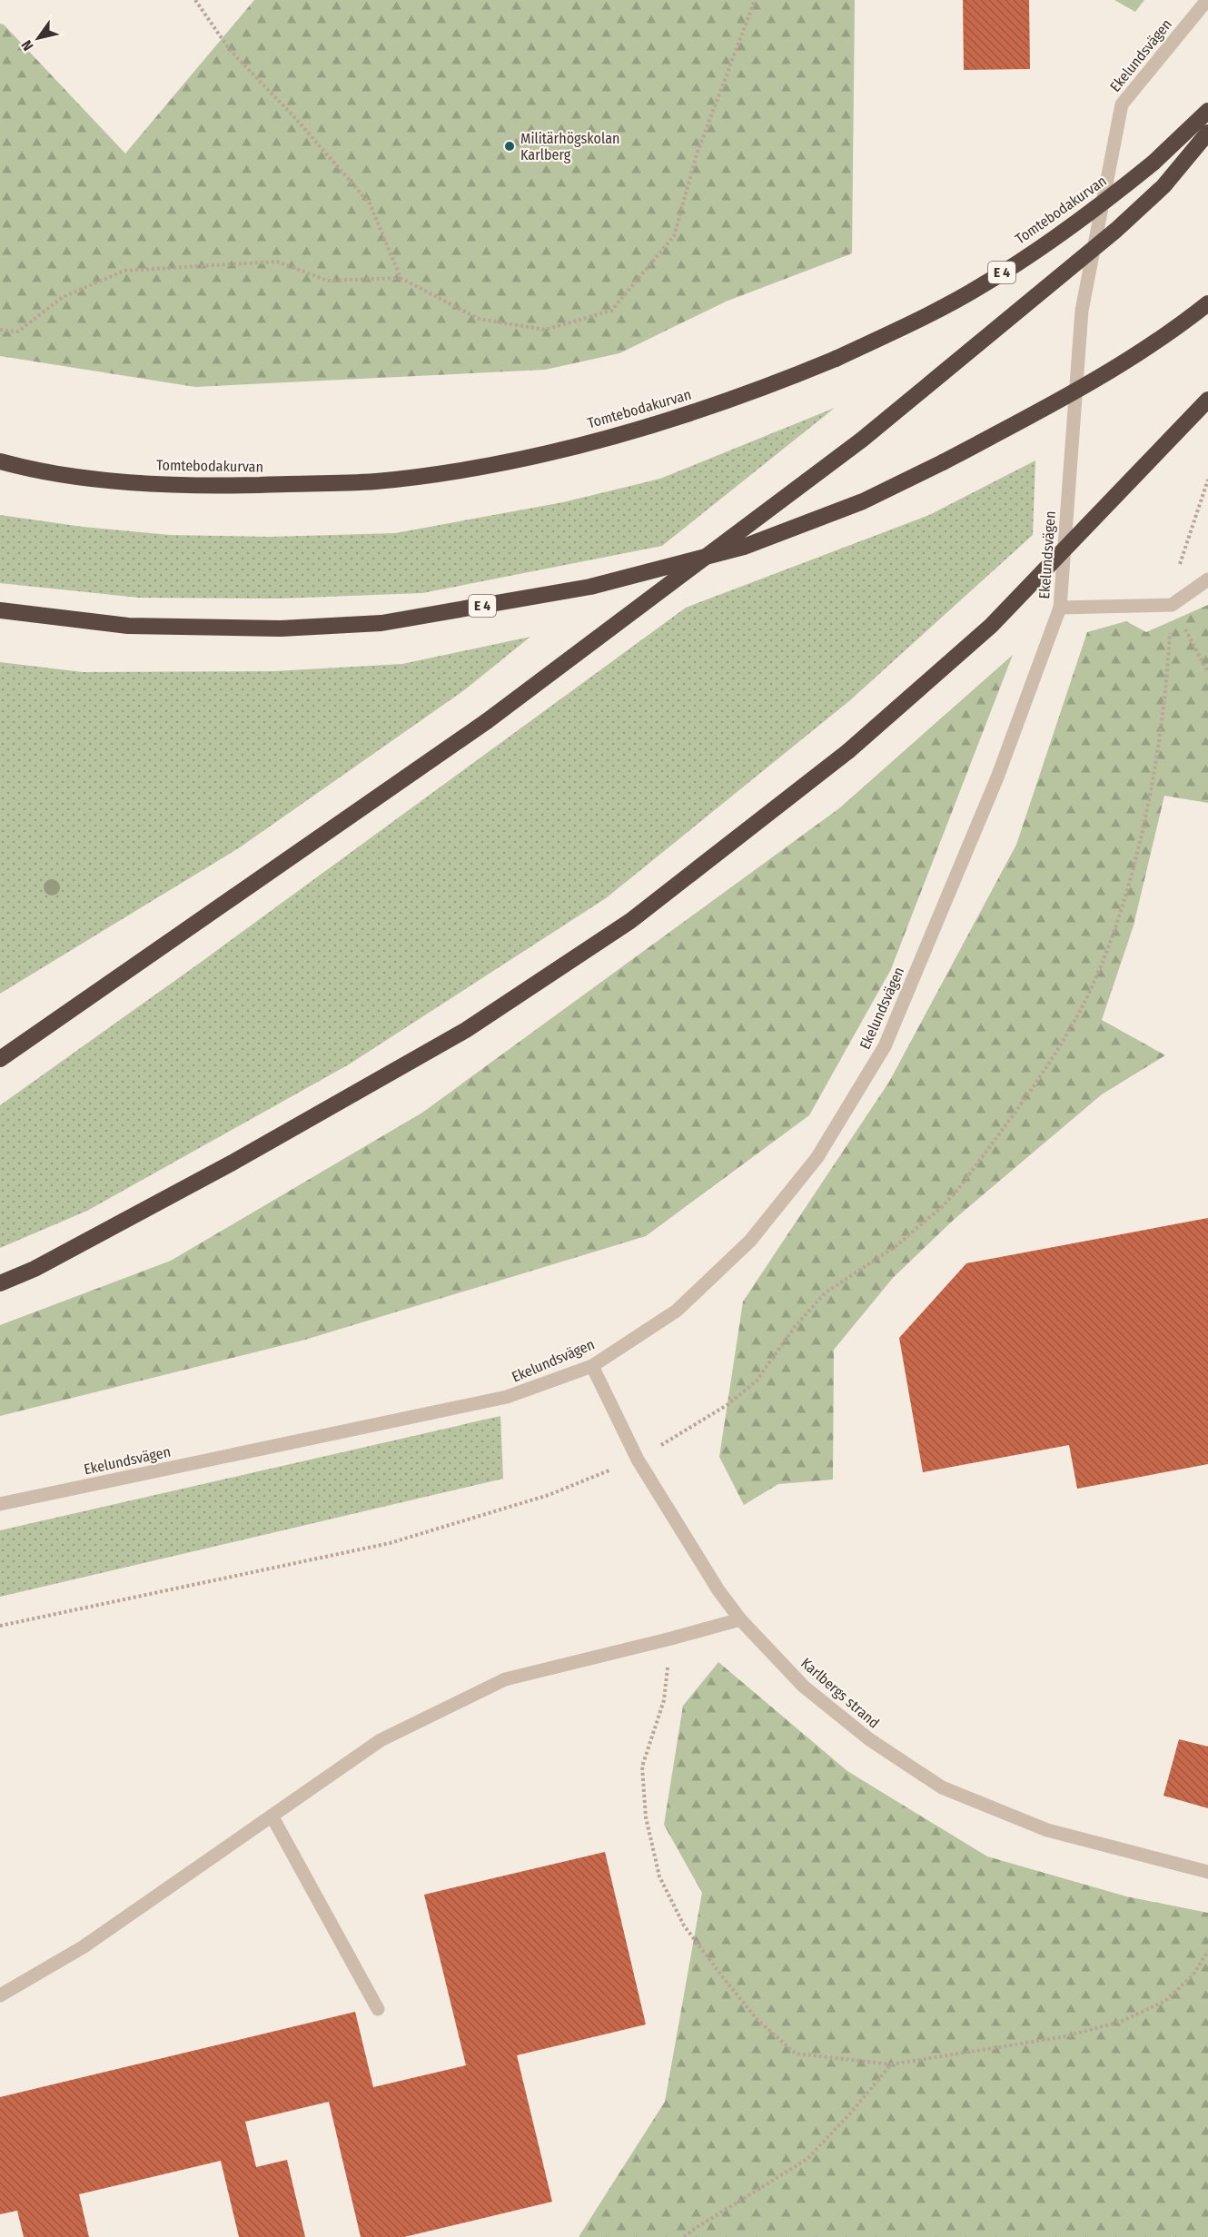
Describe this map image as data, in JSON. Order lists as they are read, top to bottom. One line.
{"streets":{"highway":["Tomtebodakurvan","E 4"],"street":["Ekelundsvägen","Karlbergs strand"]},"crossings":[["Ekelundsvägen","Karlbergs strand"]],"places":["Militärhögskolan Karlberg"],"north":"bottom left"}
